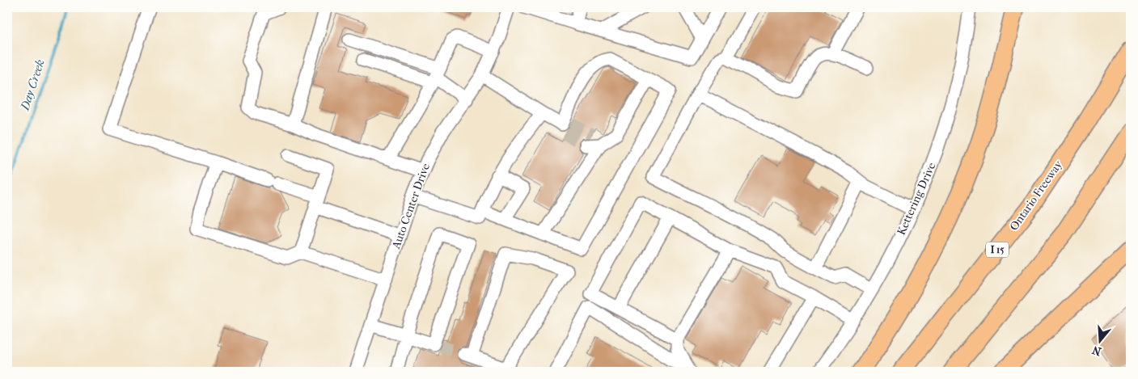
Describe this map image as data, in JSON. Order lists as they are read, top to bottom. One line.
{"streets":{"highway":["Ontario Freeway","I 15"],"street":["Kettering Drive","Auto Center Drive"]},"water":["Day Creek"],"north":"bottom"}
